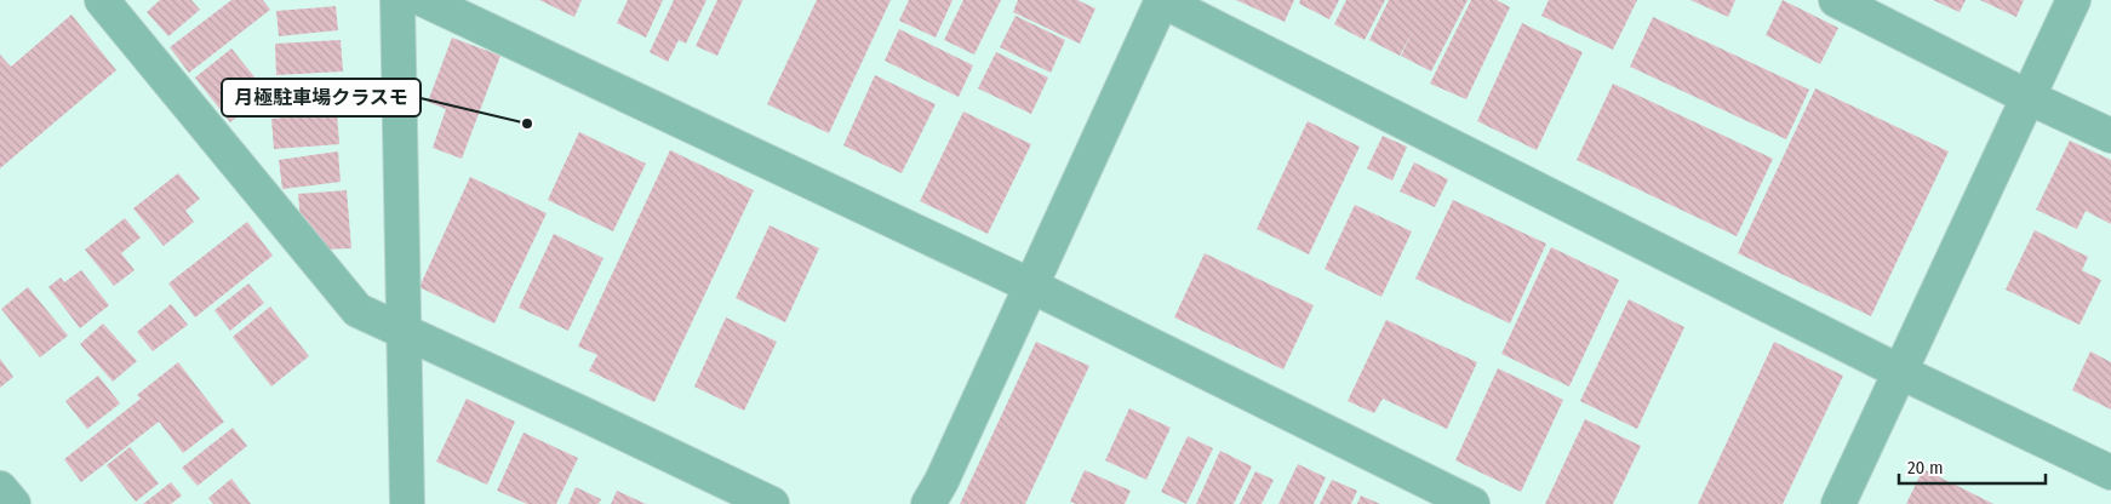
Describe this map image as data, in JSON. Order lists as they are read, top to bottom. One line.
{"places":["月極駐車場クラスモ"],"scale_bar":"20 m"}
